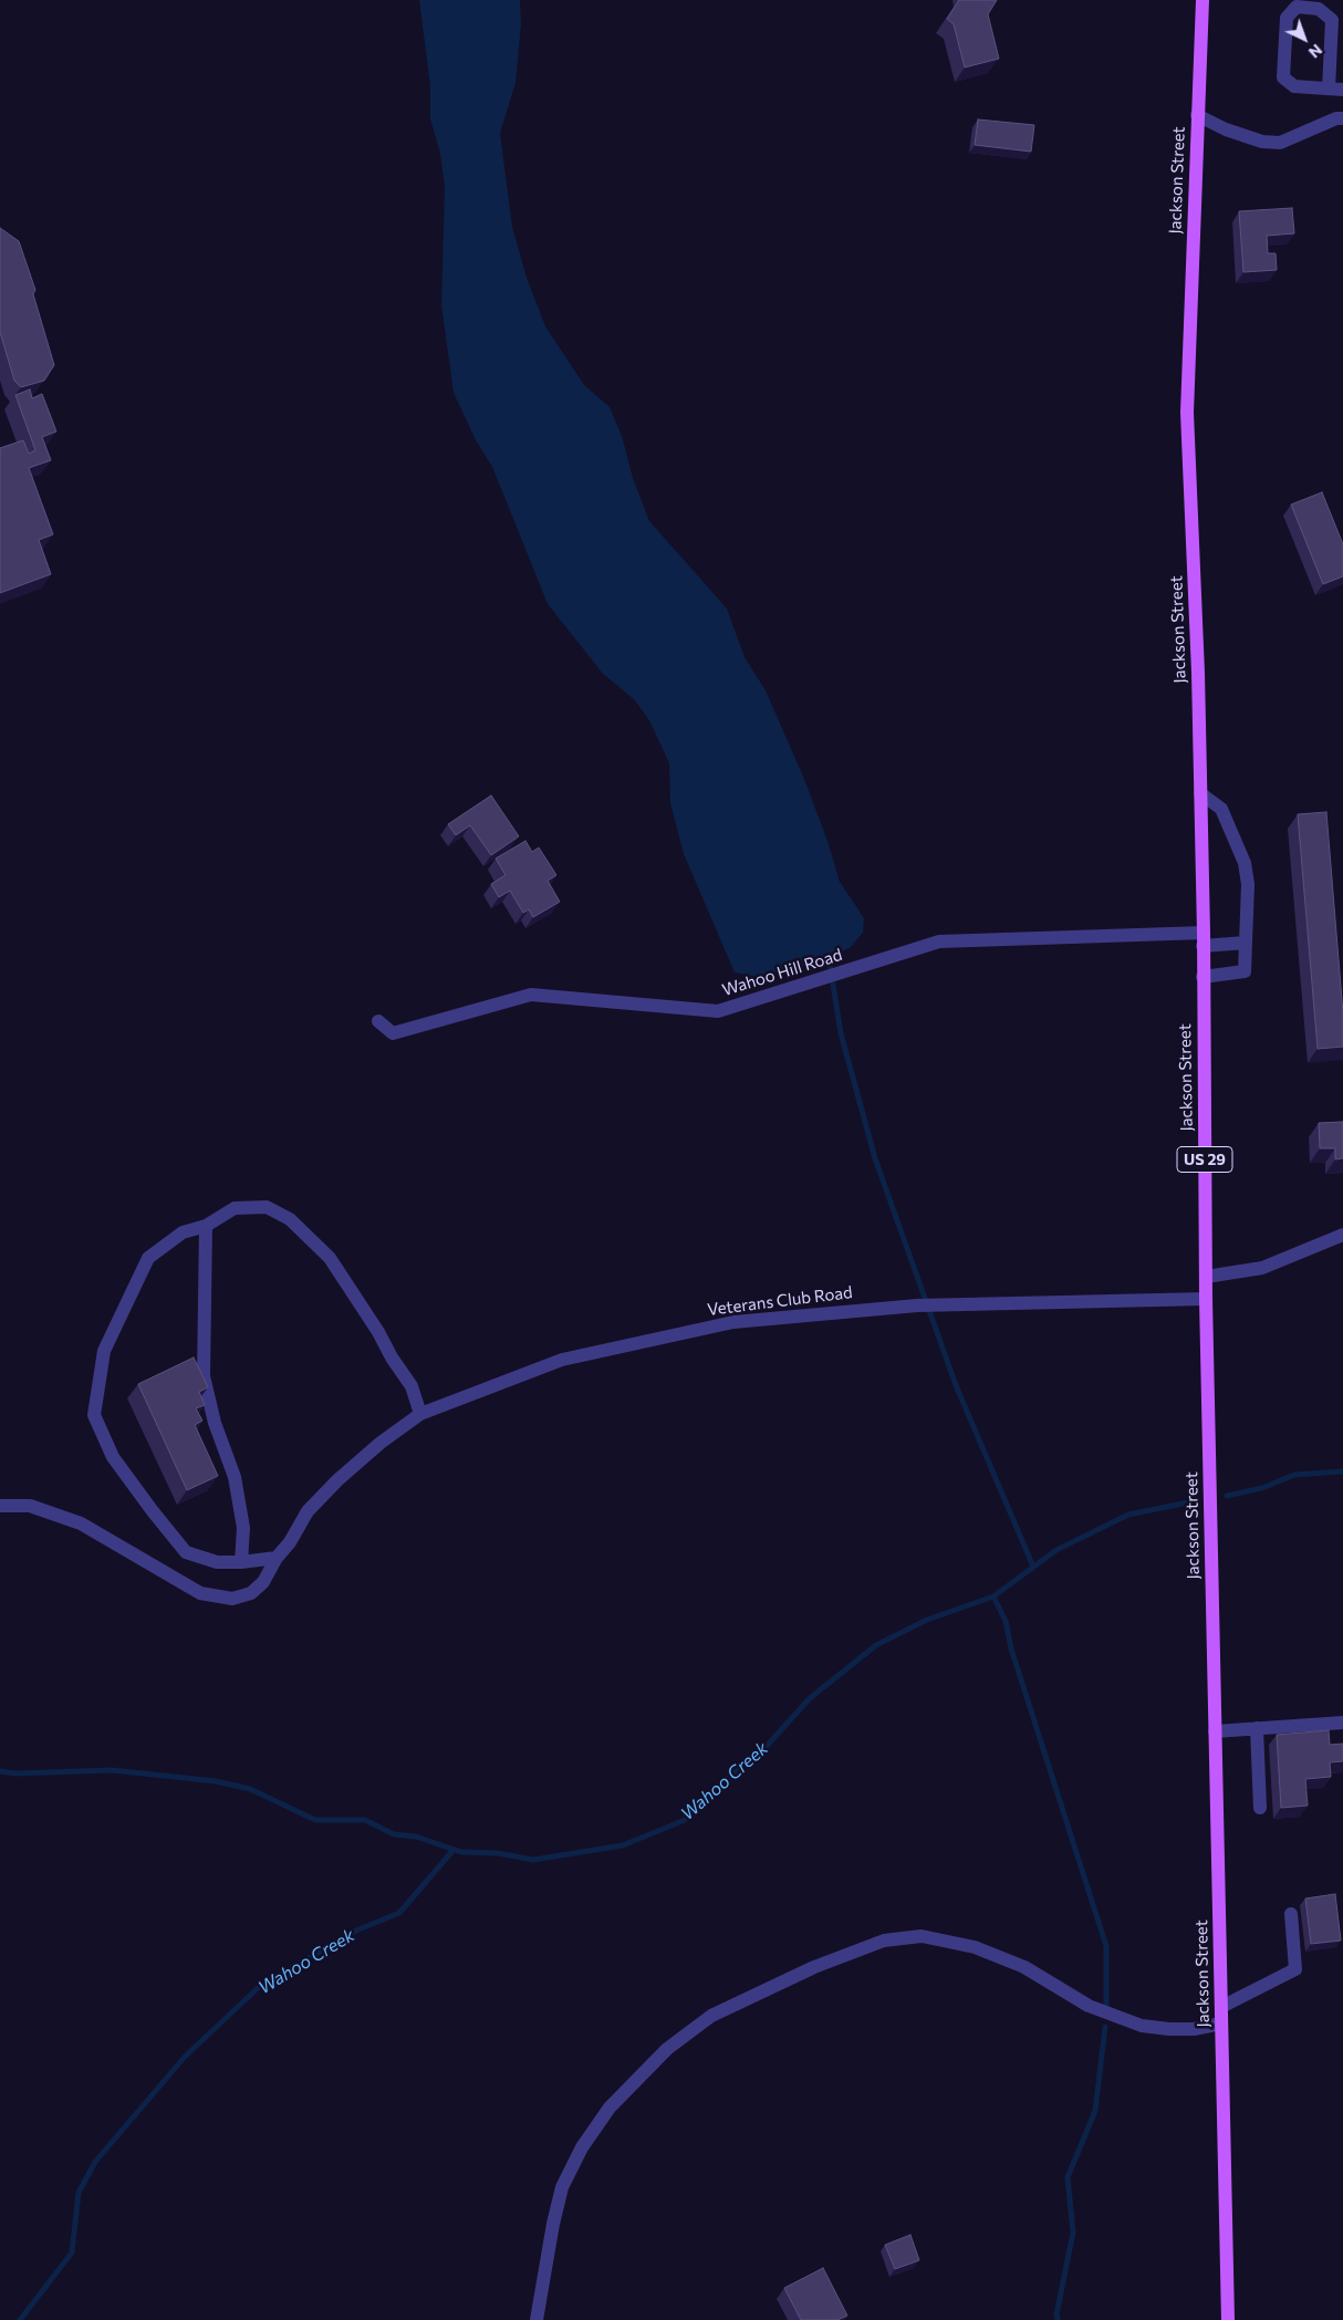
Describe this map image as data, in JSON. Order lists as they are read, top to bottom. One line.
{"streets":{"main road":["Jackson Street","US 29"],"lane":["Wahoo Hill Road","Veterans Club Road"]},"crossings":[["Jackson Street","Wahoo Hill Road"],["Jackson Street","Veterans Club Road"]],"water":["Wahoo Creek"],"north":"bottom right"}
